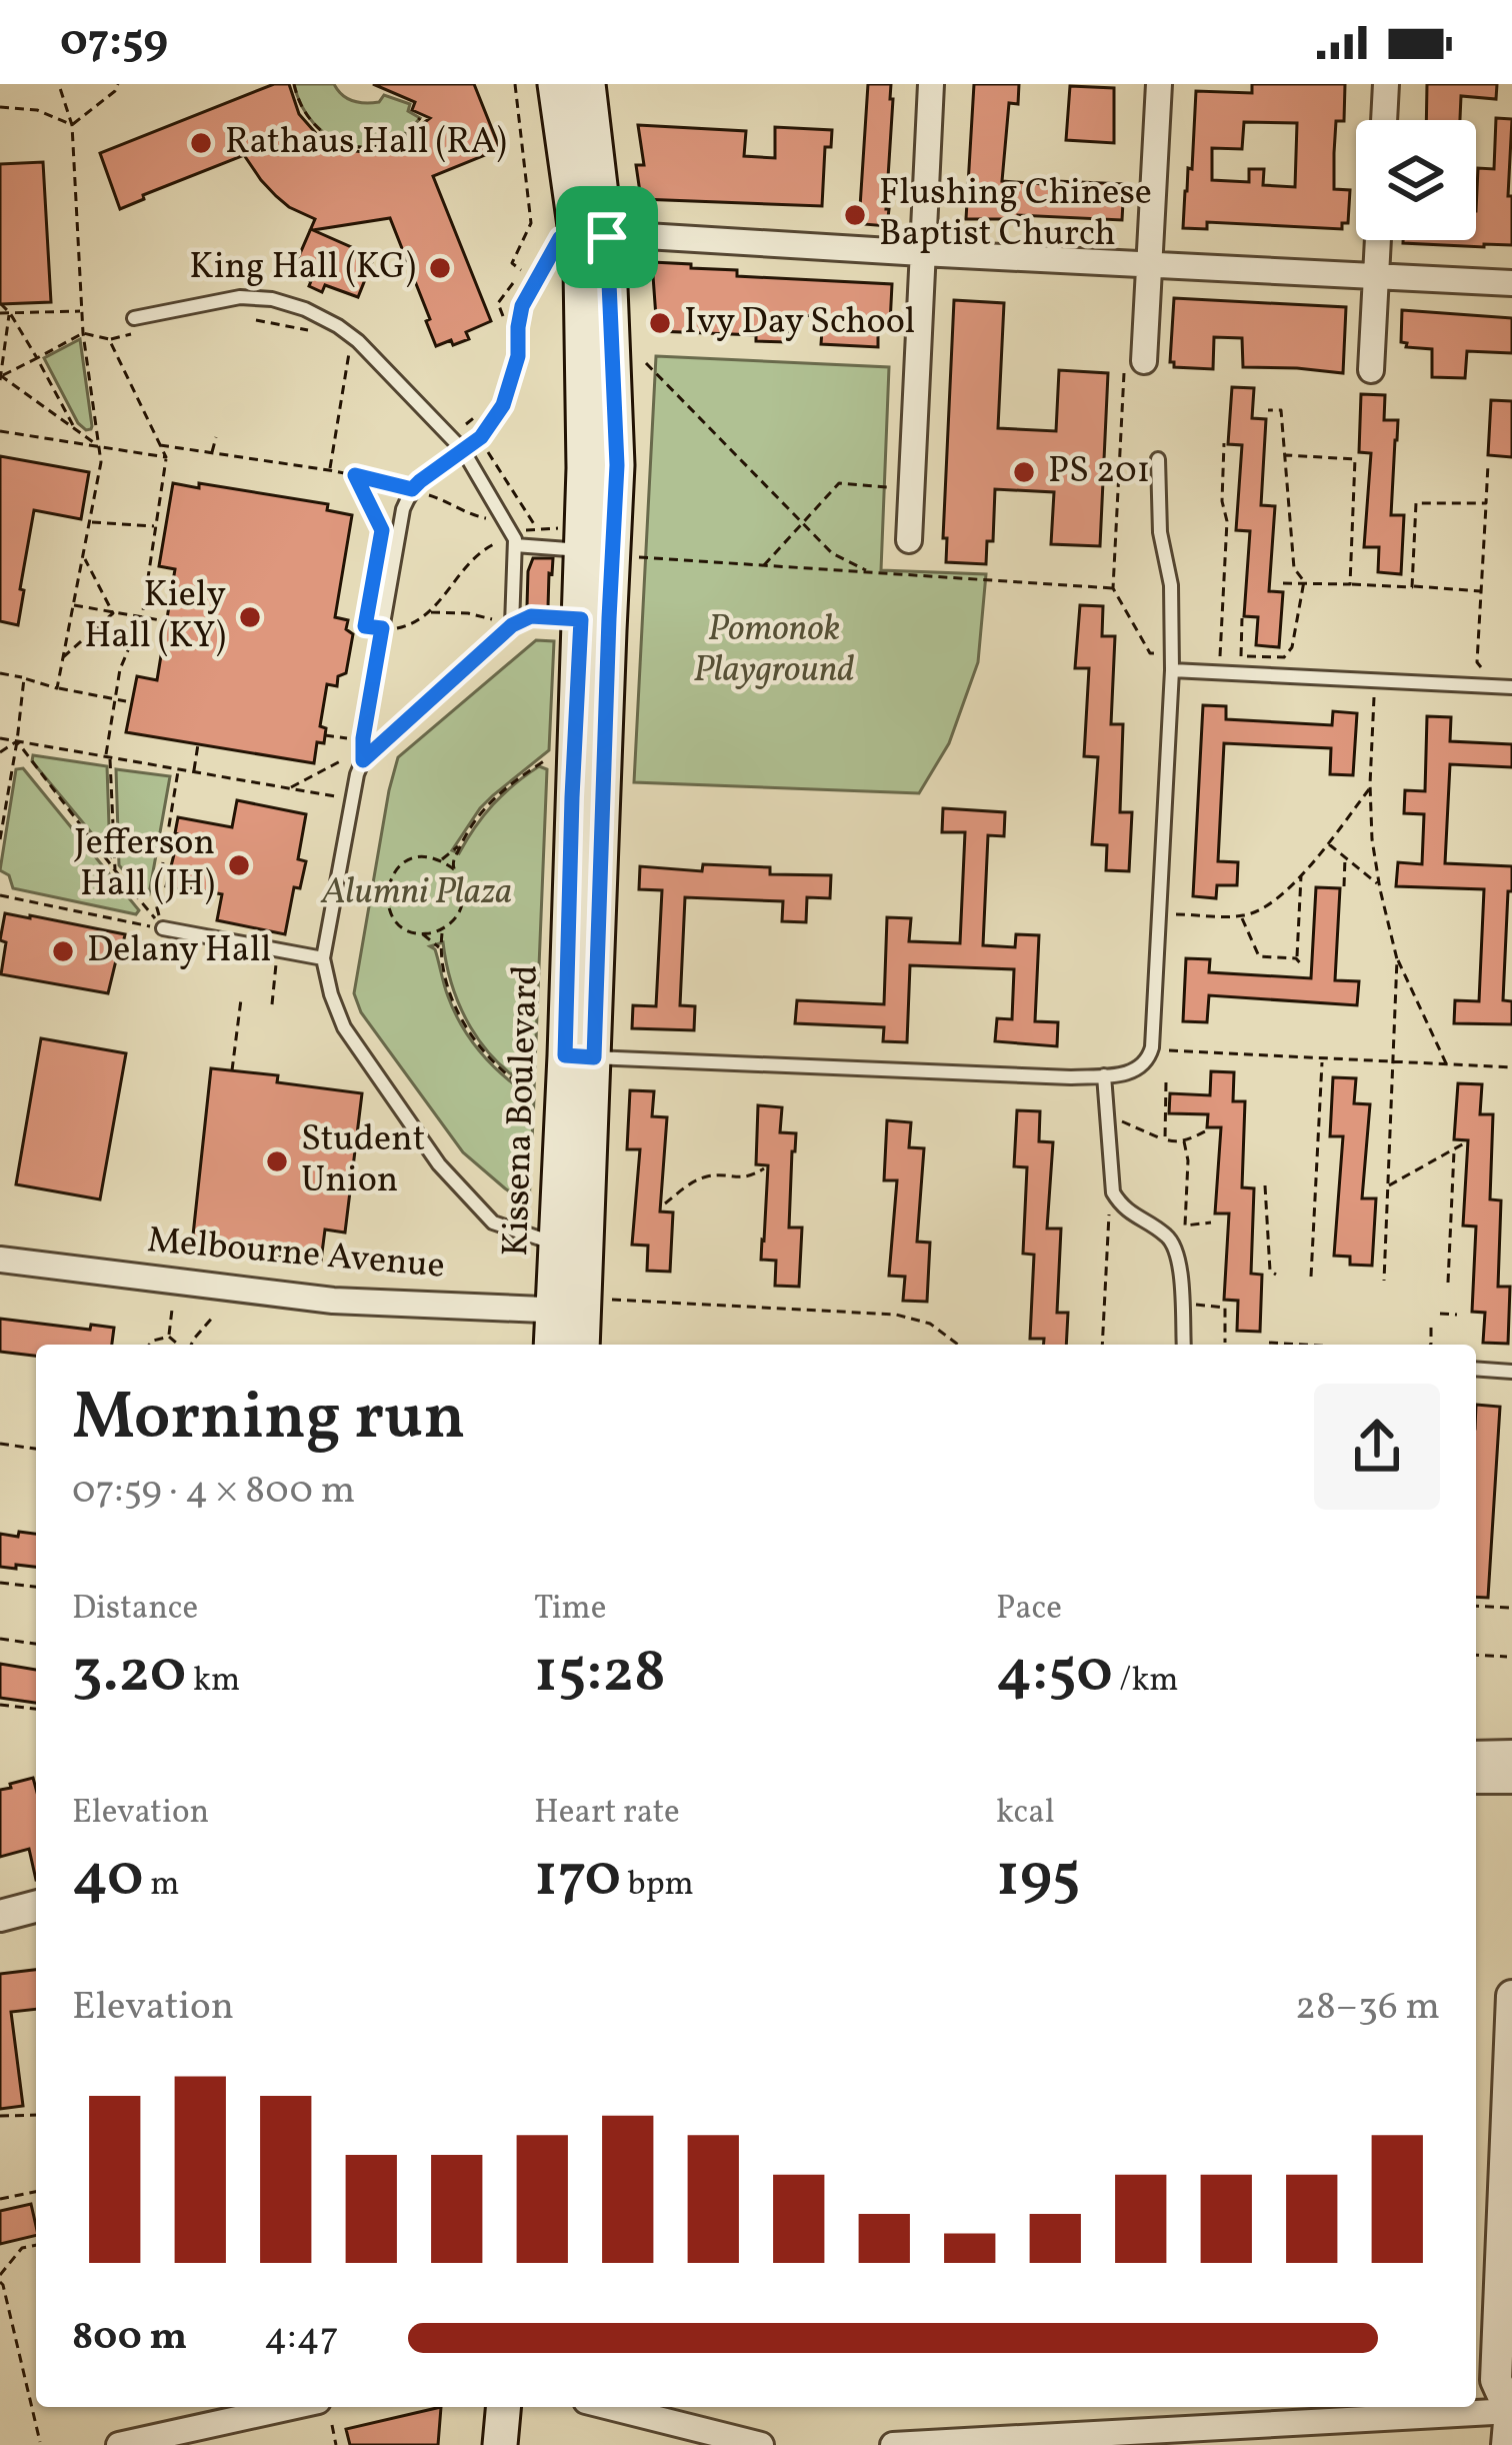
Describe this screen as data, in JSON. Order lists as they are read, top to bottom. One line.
{"streets":{"main road":["Kissena Boulevard"],"street":["Melbourne Avenue"]},"crossings":[["Kissena Boulevard","Melbourne Avenue"]],"parks":["Pomonok Playground","Alumni Plaza"],"places":["Rathaus Hall (RA)","Flushing Chinese Baptist Church","King Hall (KG)","Ivy Day School","PS 201","Kiely Hall (KY)","Jefferson Hall (JH)","Delany Hall","Student Union"],"page":{"status":"07:59","heading":["Morning run","07:59 · 4 × 800 m"],"stats":[["Distance","3.20 km"],["Time","15:28"],["Pace","4:50 /km"],["Elevation","40 m"],["Heart rate","170 bpm"],["kcal","195"]],"chart":["Elevation","28–36 m"],"list":[{"name":"800 m","note":"4:47"}]}}
